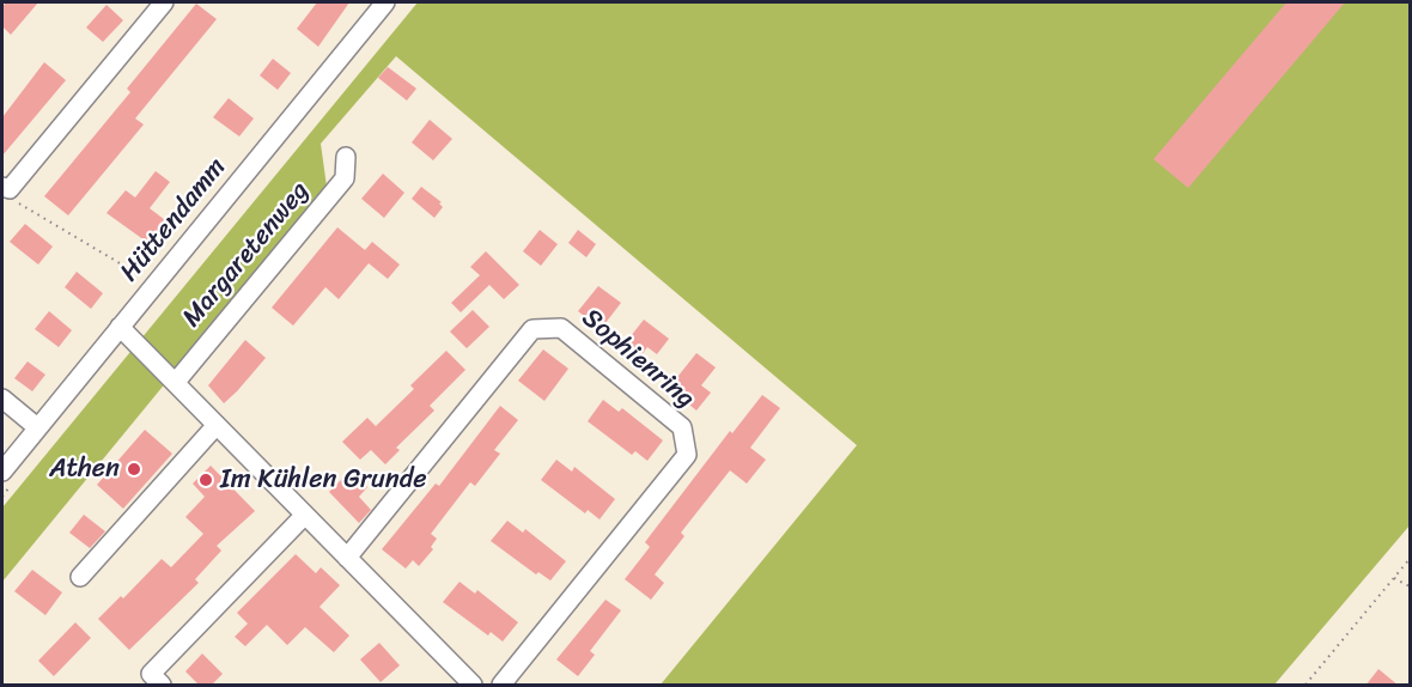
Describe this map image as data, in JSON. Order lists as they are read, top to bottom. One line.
{"streets":{"street":["Hüttendamm","Margaretenweg","Sophienring"]},"places":["Athen","Im Kühlen Grunde"]}
